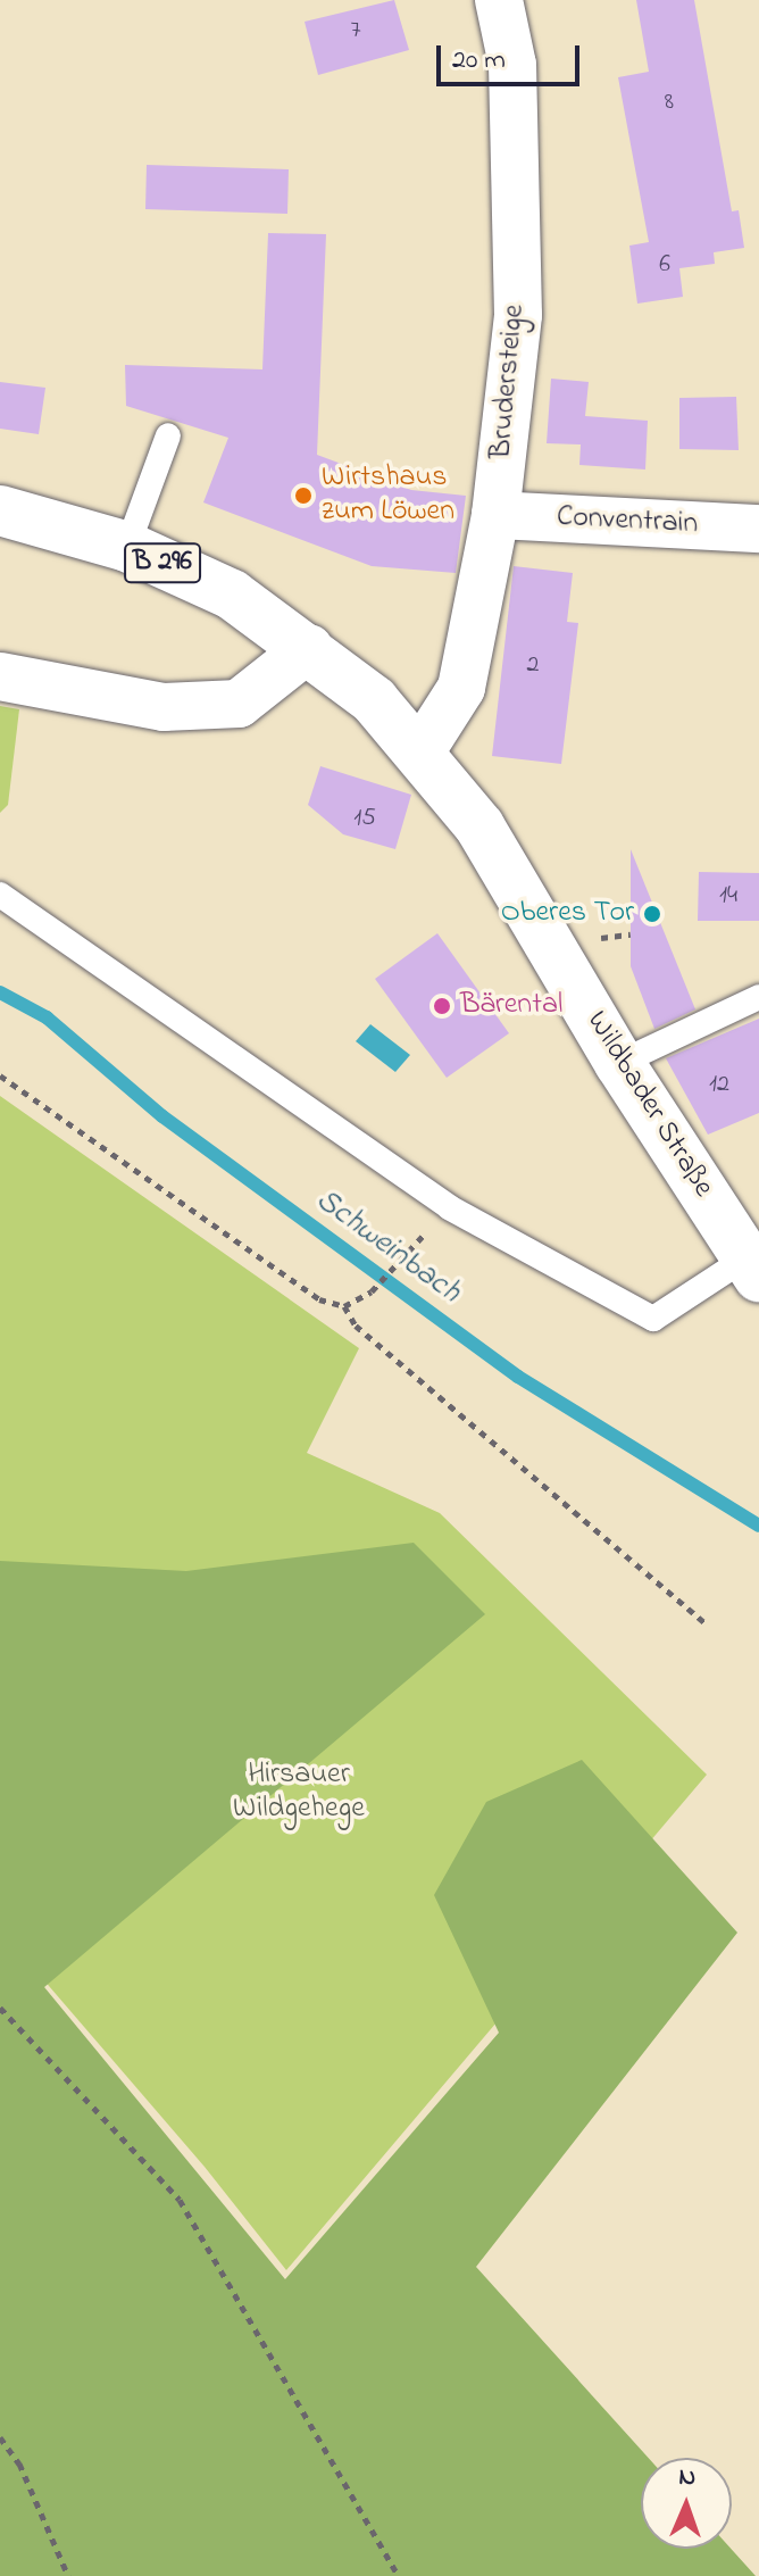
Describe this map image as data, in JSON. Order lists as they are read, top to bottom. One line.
{"streets":{"main road":["B 296","Wildbader Straße"],"street":["Brudersteige","Conventrain"]},"crossings":[["Brudersteige","Conventrain"],["Brudersteige","Wildbader Straße"]],"water":["Schweinbach"],"parks":["Hirsauer Wildgehege"],"places":["Wirtshaus zum Löwen","Oberes Tor","Bärental"],"house_numbers":["7","8","6","2","15","14","12"],"scale_bar":"20 m","north":"top"}
